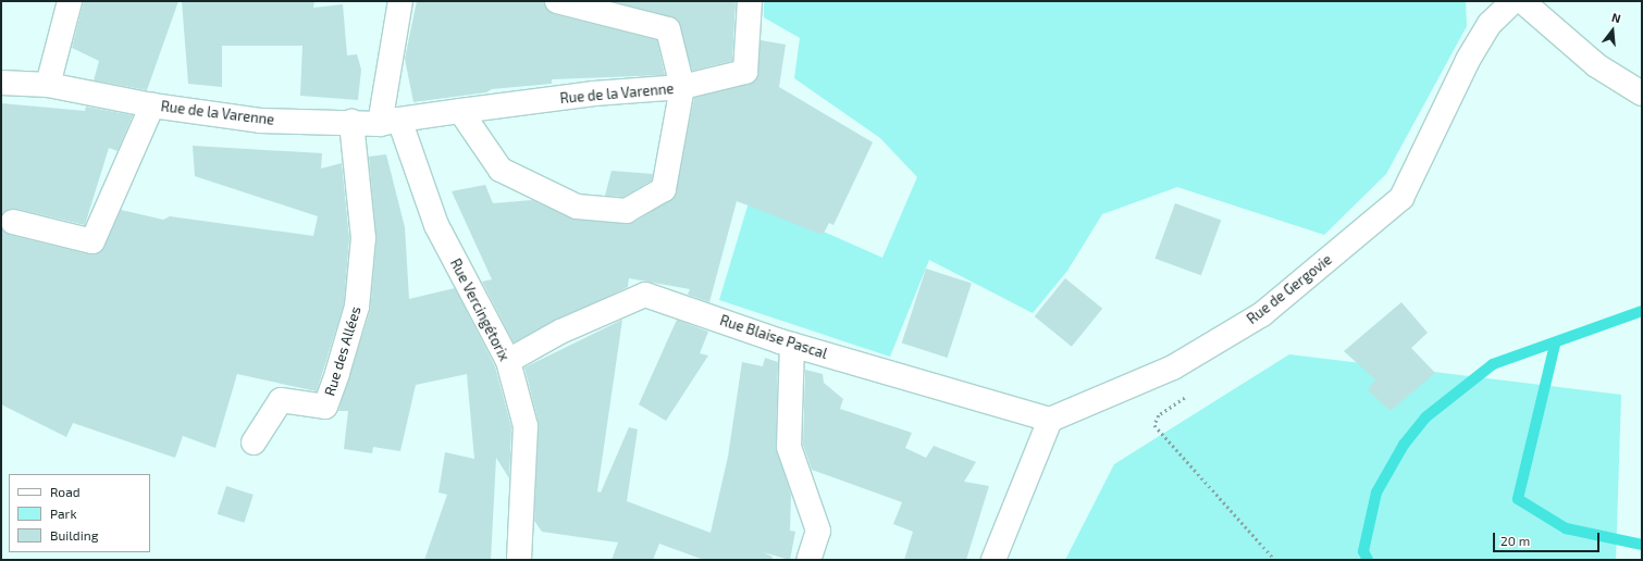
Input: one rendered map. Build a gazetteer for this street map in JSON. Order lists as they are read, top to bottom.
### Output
{
  "streets": {
    "street": [
      "Rue de la Varenne",
      "Rue de Gergovie",
      "Rue Vercingétorix",
      "Rue Blaise Pascal",
      "Rue des Allées"
    ]
  },
  "crossings": [
    ["Rue de la Varenne", "Rue Vercingétorix"],
    ["Rue de la Varenne", "Rue des Allées"],
    ["Rue de Gergovie", "Rue Blaise Pascal"],
    ["Rue Vercingétorix", "Rue Blaise Pascal"]
  ],
  "legend": ["Road", "Park", "Building"],
  "scale_bar": "20 m",
  "north": "top"
}
